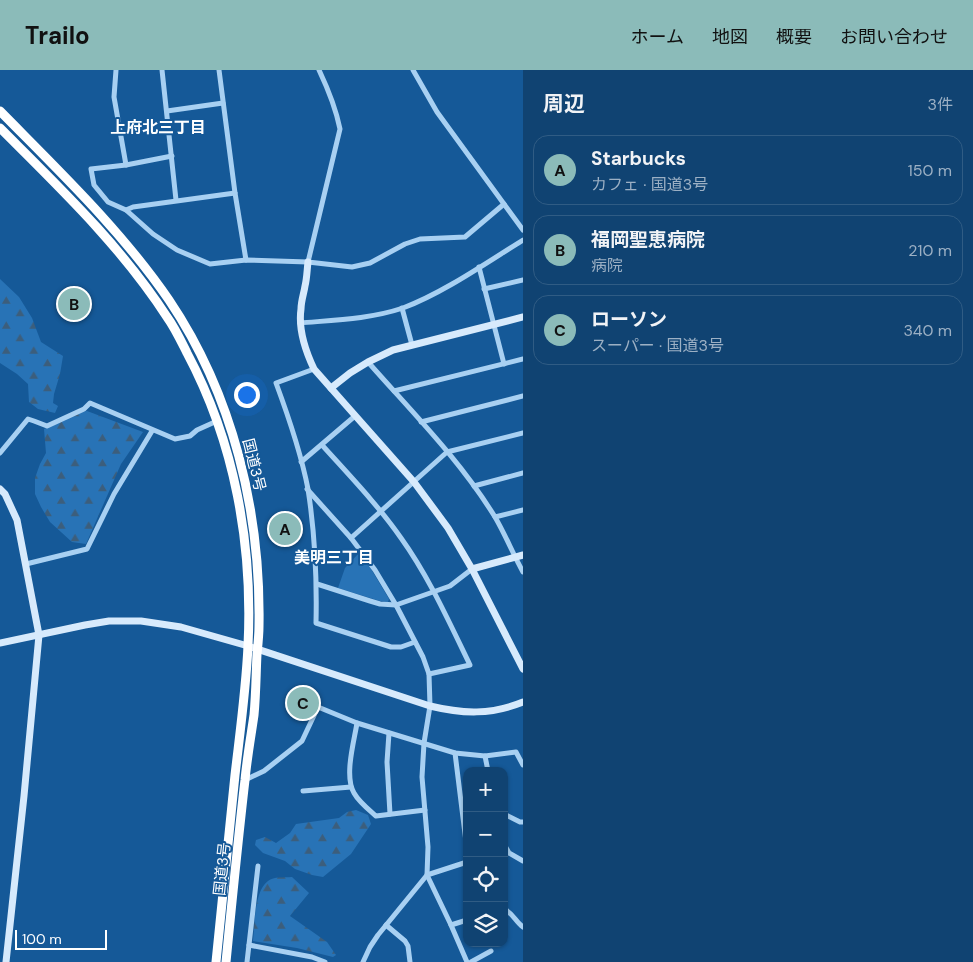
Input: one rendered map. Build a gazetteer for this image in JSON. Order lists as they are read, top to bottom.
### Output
{
  "streets": {
    "highway": ["国道3号"]
  },
  "districts": ["上府北三丁目", "美明三丁目"],
  "scale_bar": "100 m",
  "page": {
    "header": "Trailo",
    "nav": [
      "ホーム",
      "地図",
      "概要",
      "お問い合わせ"
    ],
    "heading": ["周辺", "3件"],
    "list": [
      {
        "mark": "A",
        "name": "Starbucks",
        "note": "カフェ · 国道3号",
        "value": "150 m"
      },
      {
        "mark": "B",
        "name": "福岡聖恵病院",
        "note": "病院",
        "value": "210 m"
      },
      {
        "mark": "C",
        "name": "ローソン",
        "note": "スーパー · 国道3号",
        "value": "340 m"
      }
    ],
    "pins": ["B", "A", "C"],
    "map_buttons": ["+", "−"],
    "scale": "100 m"
  }
}
